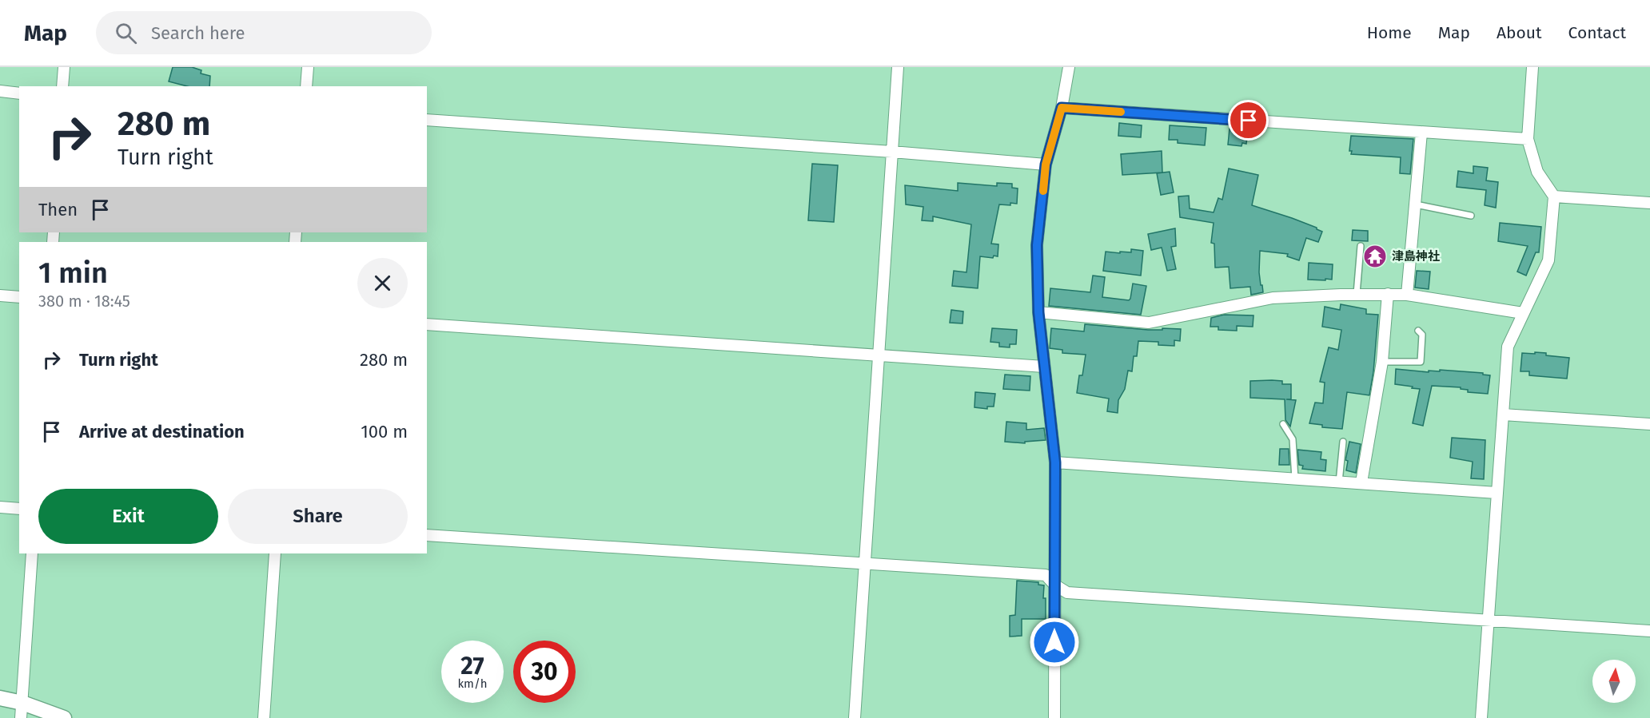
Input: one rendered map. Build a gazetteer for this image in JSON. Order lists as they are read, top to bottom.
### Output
{
  "places": {
    "temple": ["津島神社"]
  },
  "north": "top",
  "page": {
    "header": "Map",
    "search": "Search here",
    "nav": [
      "Home",
      "Map",
      "About",
      "Contact"
    ],
    "turn": ["280 m", "Turn right"],
    "then": "Then",
    "heading": ["1 min", "380 m · 18:45"],
    "list": [
      {
        "name": "Turn right",
        "value": "280 m"
      },
      {
        "name": "Arrive at destination",
        "value": "100 m"
      }
    ],
    "buttons": ["Exit", "Share"],
    "speed": "27 km/h",
    "limit": "30"
  }
}
